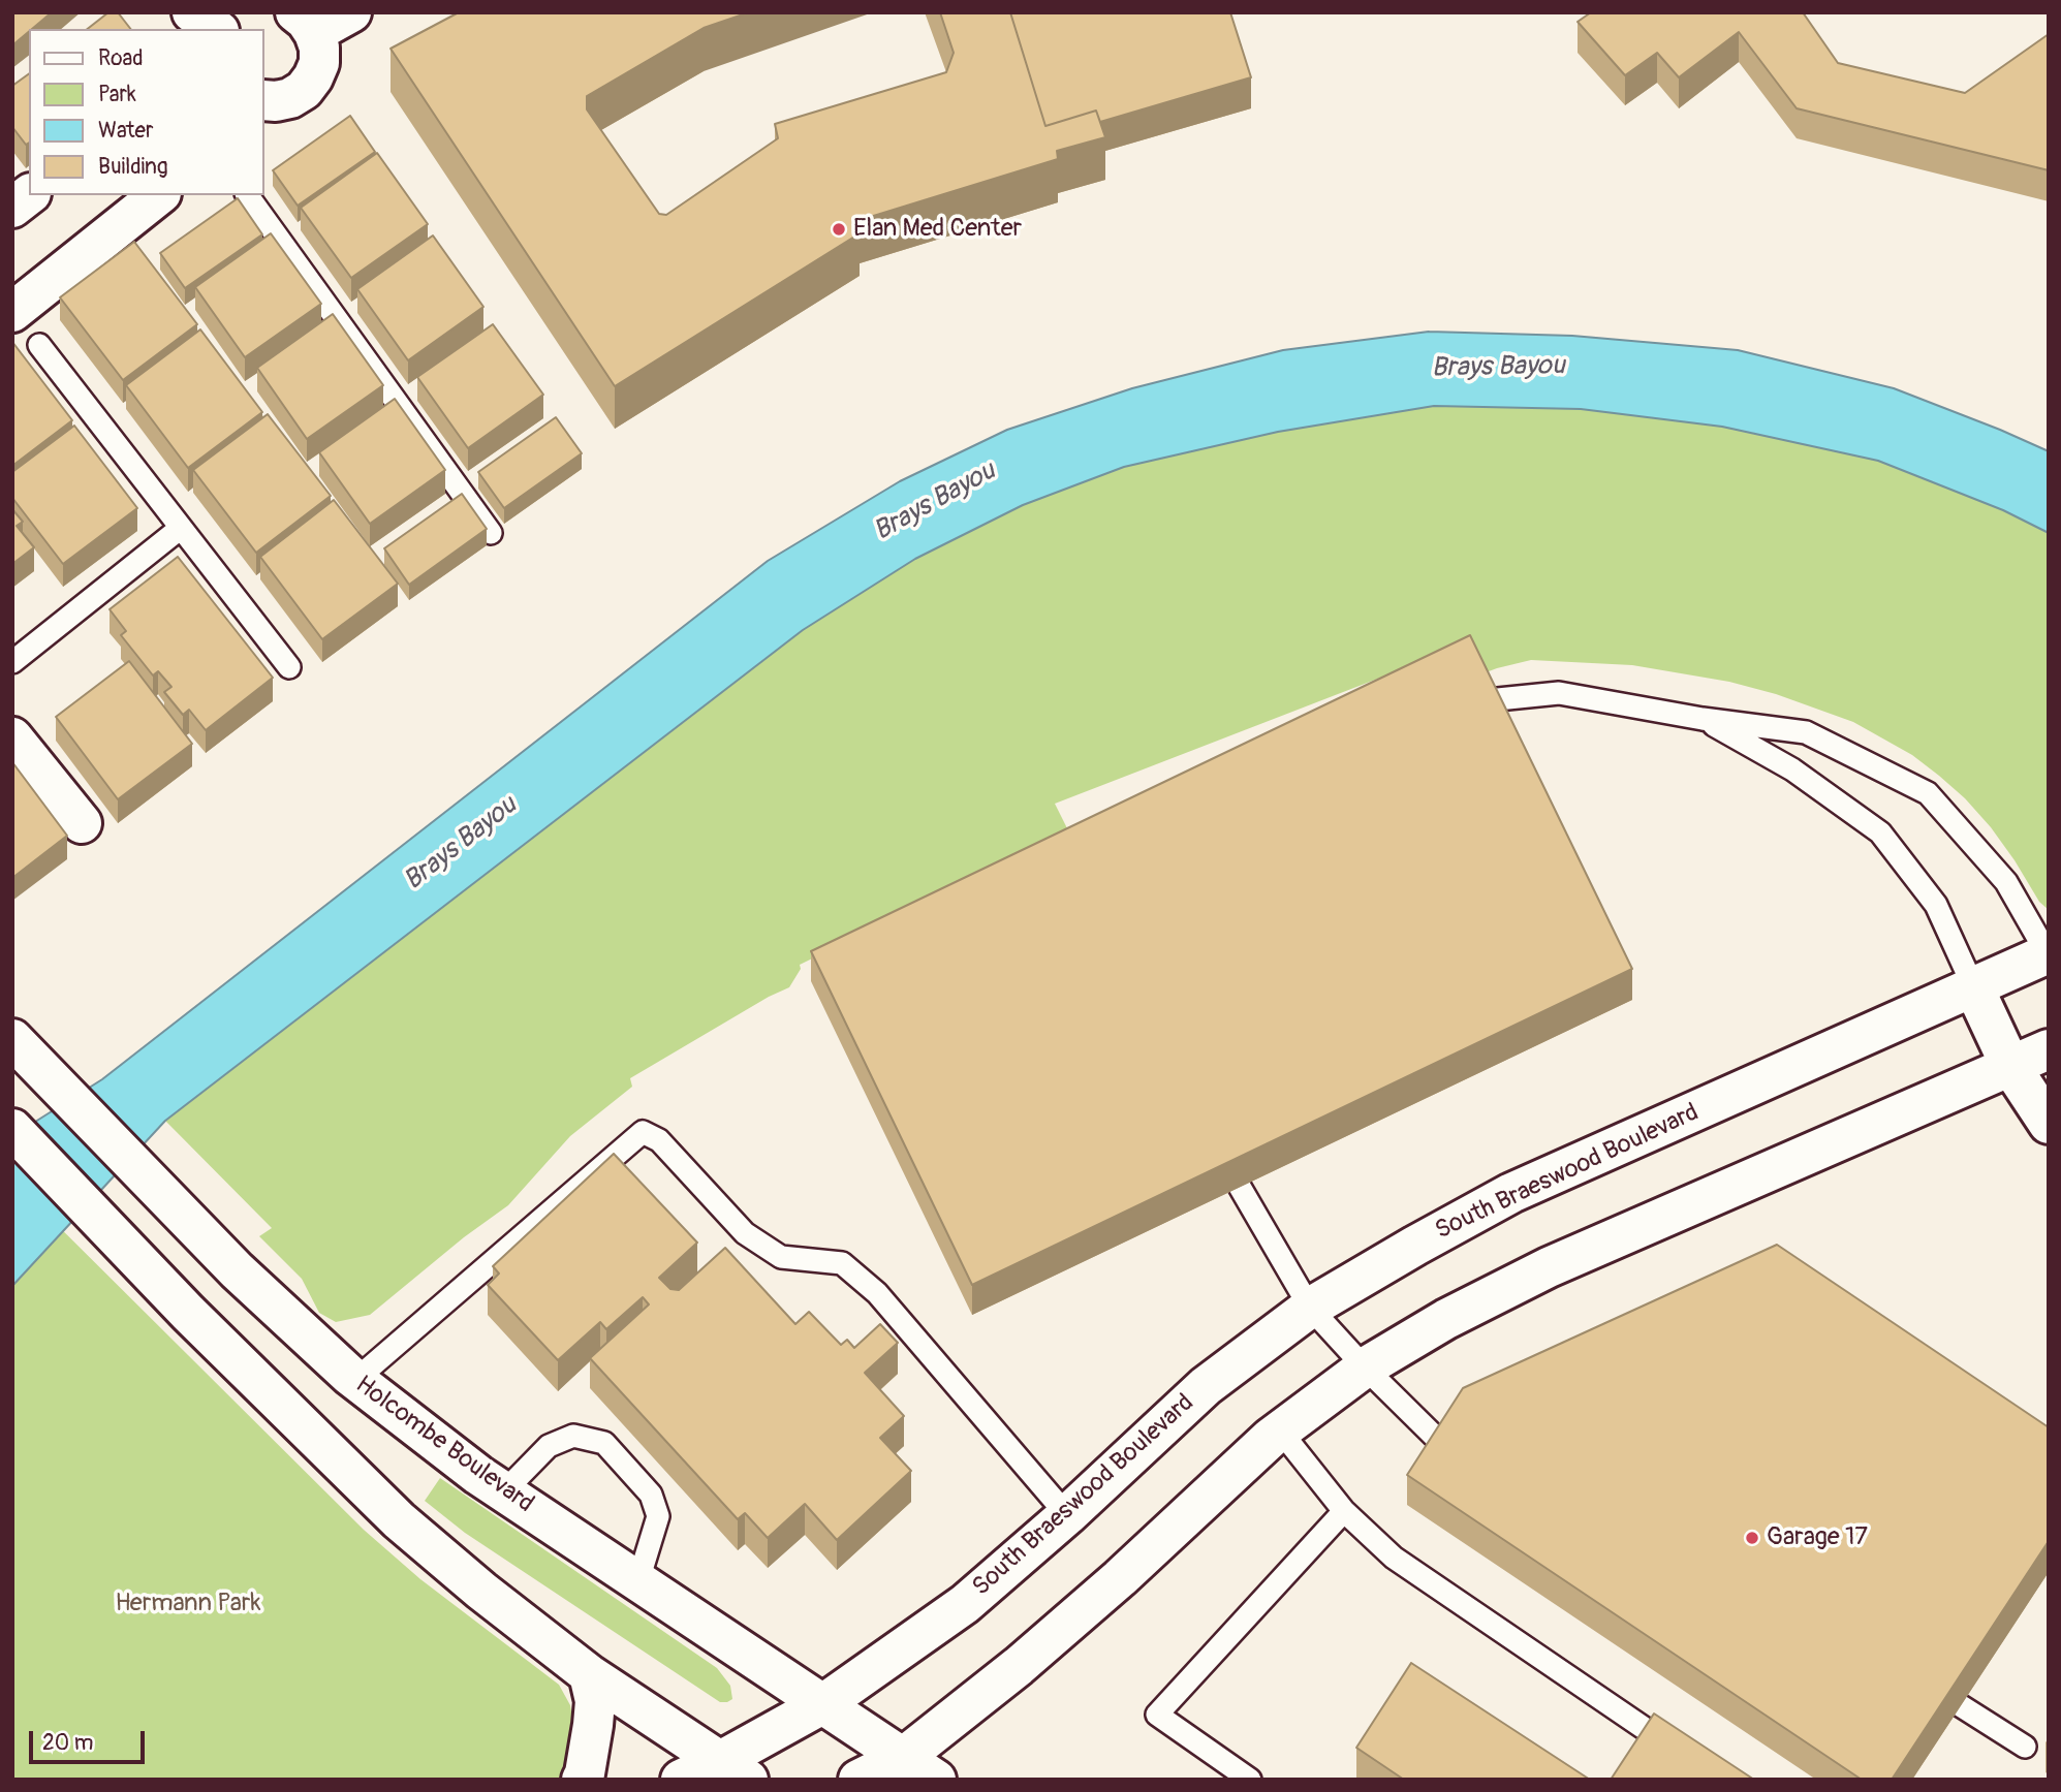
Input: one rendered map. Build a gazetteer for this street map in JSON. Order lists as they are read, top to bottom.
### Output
{
  "streets": {
    "main road": ["South Braeswood Boulevard", "Holcombe Boulevard"]
  },
  "crossings": [
    ["South Braeswood Boulevard", "Holcombe Boulevard"]
  ],
  "water": ["Brays Bayou"],
  "parks": ["Hermann Park"],
  "places": ["Elan Med Center", "Garage 17"],
  "legend": [
    "Road",
    "Park",
    "Water",
    "Building"
  ],
  "scale_bar": "20 m"
}
